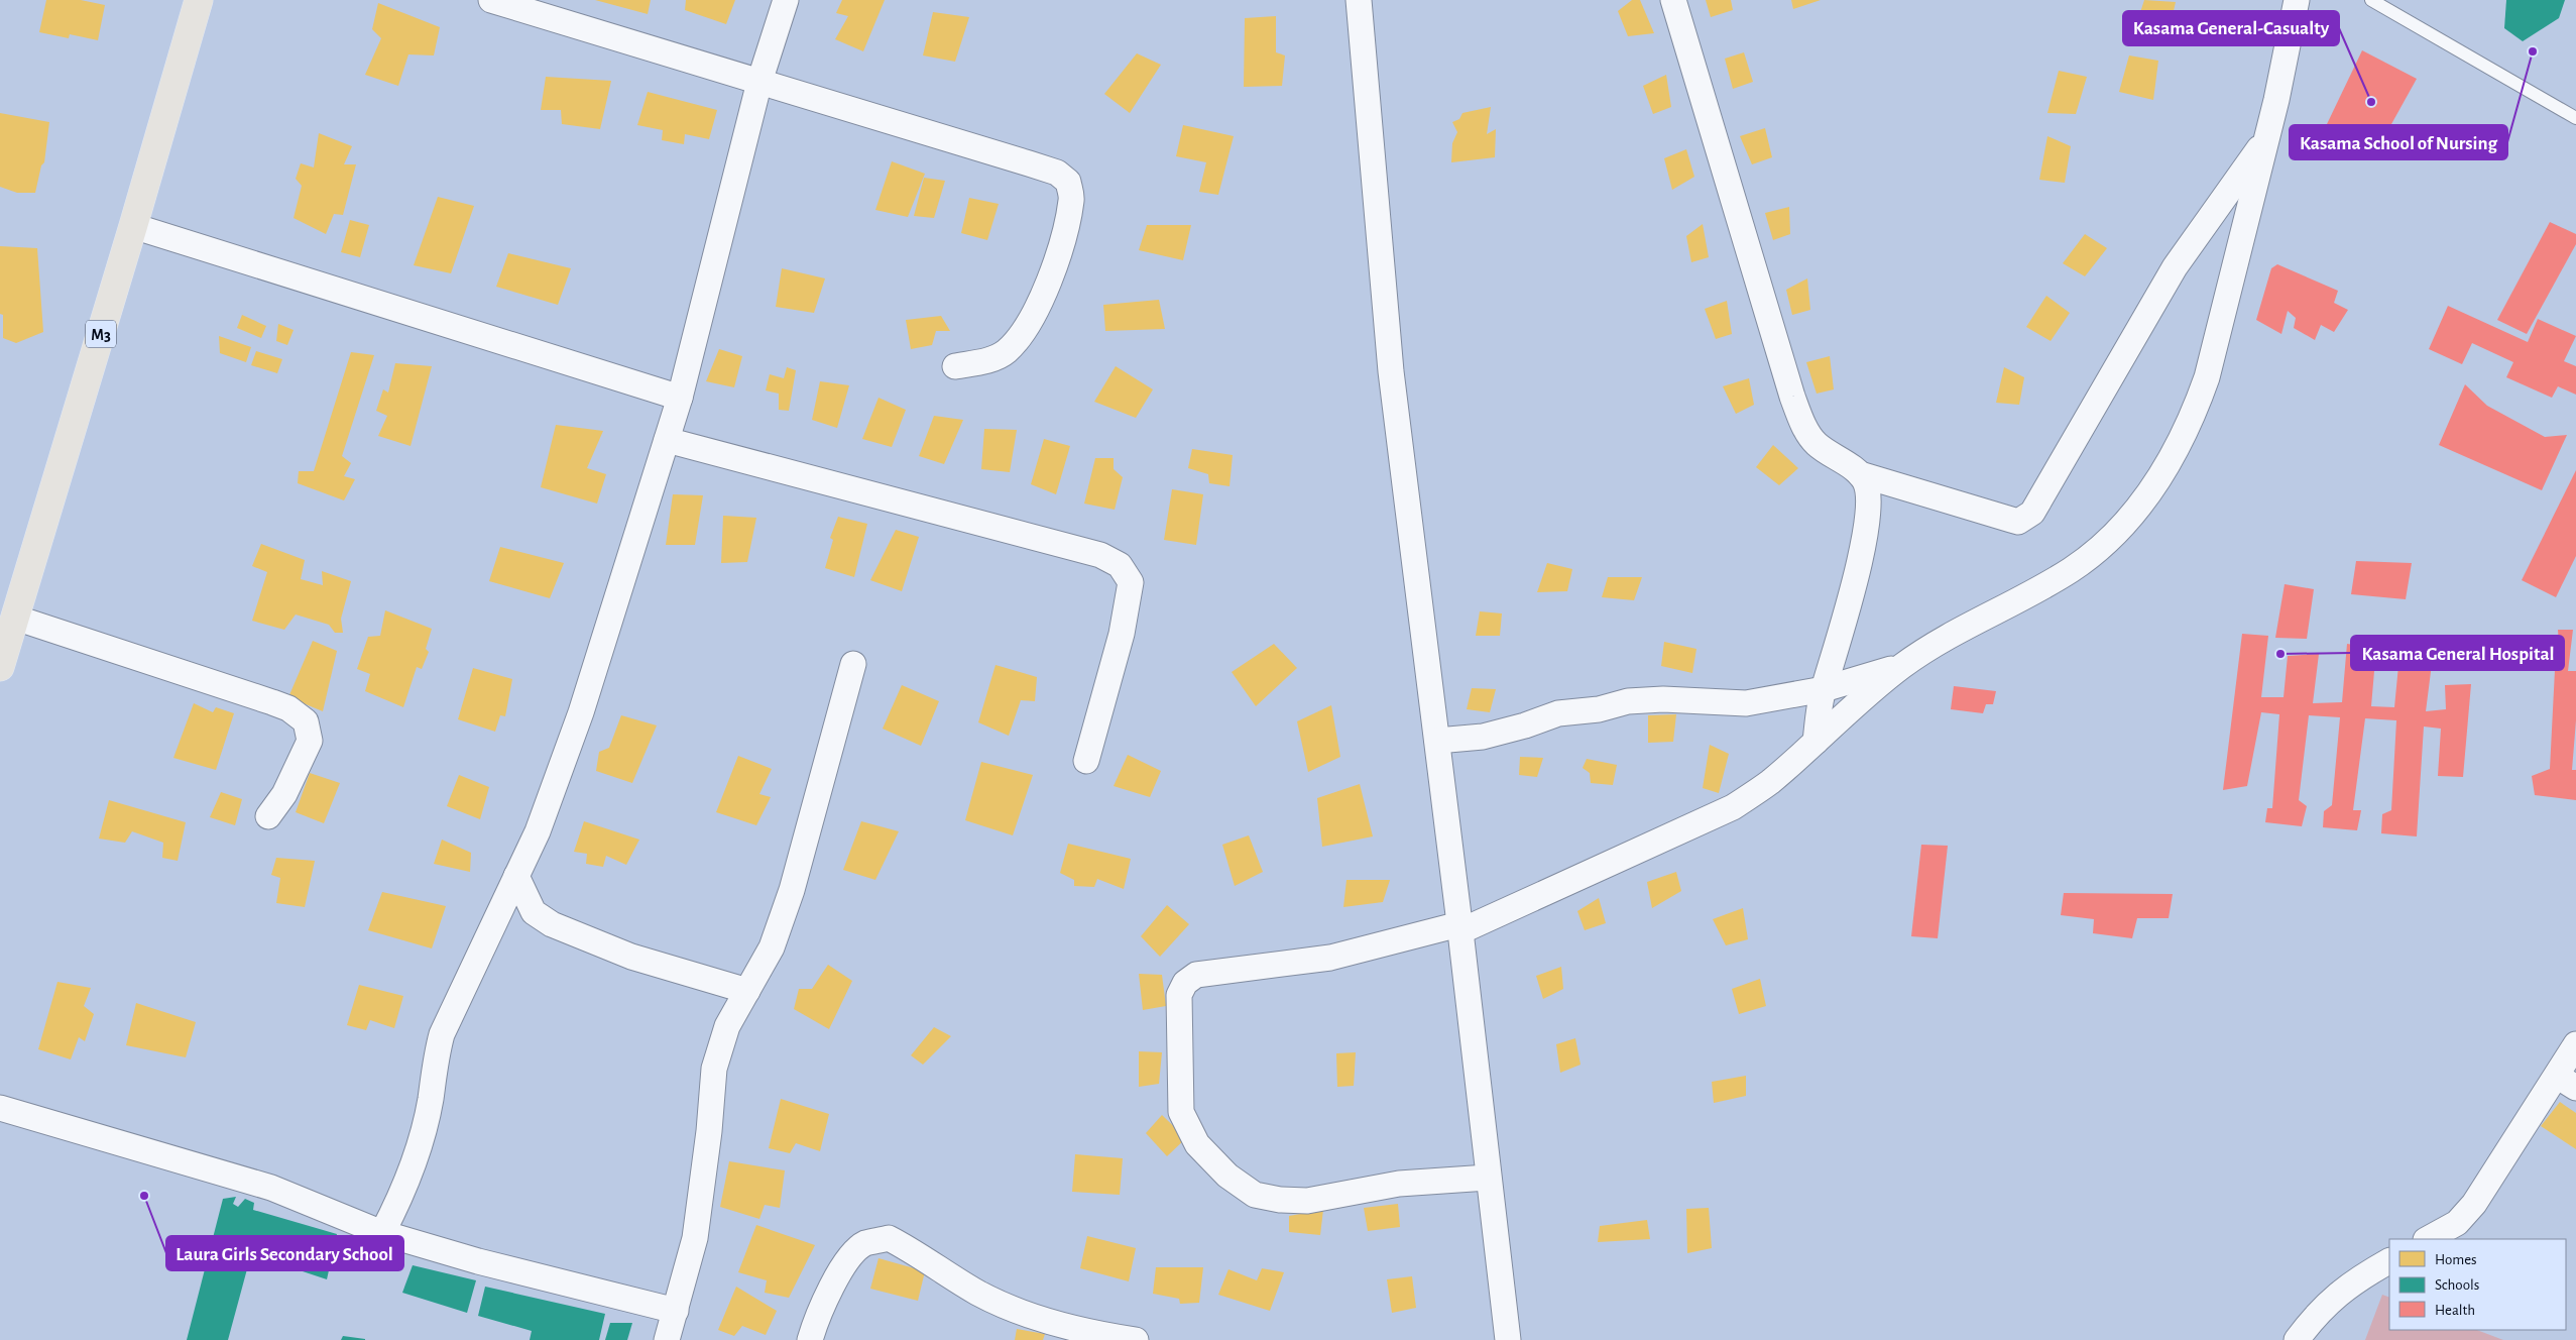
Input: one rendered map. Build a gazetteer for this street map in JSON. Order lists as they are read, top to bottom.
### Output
{
  "streets": {
    "main road": ["M3"]
  },
  "places": [
    "Kasama School of Nursing",
    "Kasama General-Casualty",
    "Kasama General Hospital",
    "Laura Girls Secondary School"
  ],
  "legend": ["Homes", "Schools", "Health"]
}
